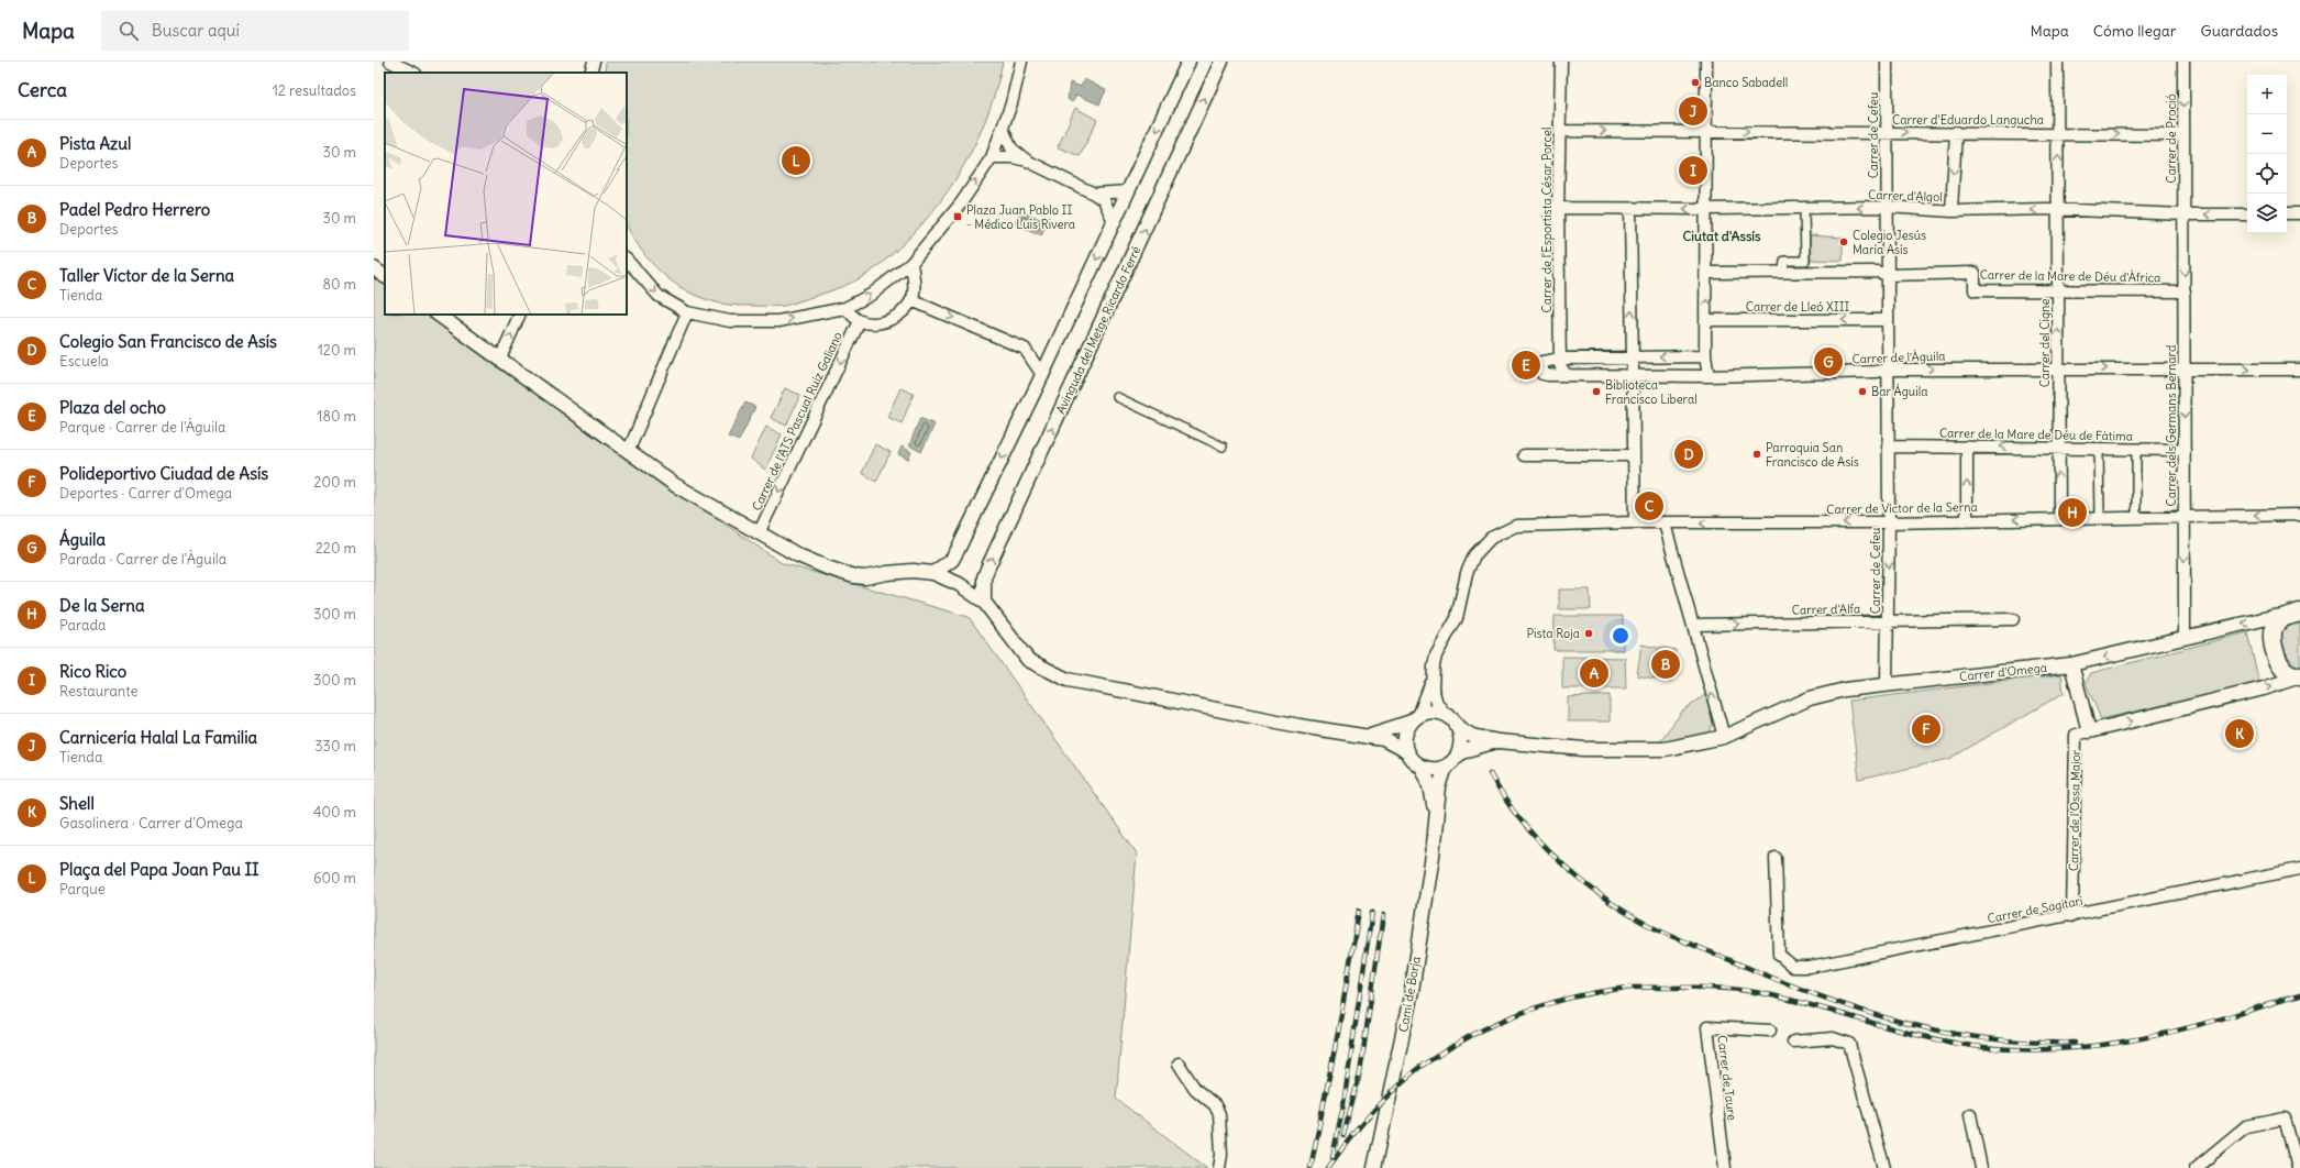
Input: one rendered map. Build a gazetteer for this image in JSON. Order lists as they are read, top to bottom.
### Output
{
  "streets": {
    "main road": ["Carrer d'Omega"],
    "street": [
      "Carrer d'Eduardo Langucha",
      "Carrer de Cefeu",
      "Carrer de Proció",
      "Carrer d'Algol",
      "Carrer de l'Esportista César Porcel",
      "Carrer de la Mare de Déu d'Àfrica",
      "Carrer de Lleó XIII",
      "Avinguda del Metge Ricardo Ferré",
      "Carrer del Cigne",
      "Carrer de l'Àguila",
      "Carrer de l'ATS Pascual Ruiz Galiano",
      "Carrer dels Germans Bernard",
      "Carrer de la Mare de Déu de Fàtima",
      "Carrer de Víctor de la Serna",
      "Carrer d'Alfa",
      "Carrer de l'Ossa Major",
      "Carrer de Sagitari",
      "Camí de Borja",
      "Carrer de Taure"
    ]
  },
  "crossings": [
    ["Carrer d'Eduardo Langucha", "Carrer de Cefeu"],
    ["Carrer d'Eduardo Langucha", "Carrer de Proció"],
    ["Carrer d'Eduardo Langucha", "Carrer de l'Esportista César Porcel"],
    ["Carrer d'Eduardo Langucha", "Carrer del Cigne"],
    ["Carrer de Cefeu", "Carrer d'Algol"],
    ["Carrer de Cefeu", "Carrer de la Mare de Déu d'Àfrica"],
    ["Carrer de Cefeu", "Carrer de Lleó XIII"],
    ["Carrer de Cefeu", "Carrer de l'Àguila"],
    ["Carrer de Cefeu", "Carrer de la Mare de Déu de Fàtima"],
    ["Carrer de Cefeu", "Carrer de Víctor de la Serna"],
    ["Carrer de Cefeu", "Carrer d'Alfa"],
    ["Carrer de Cefeu", "Carrer d'Omega"],
    ["Carrer de Proció", "Carrer d'Algol"],
    ["Carrer de Proció", "Carrer dels Germans Bernard"],
    ["Carrer d'Algol", "Carrer de l'Esportista César Porcel"],
    ["Carrer d'Algol", "Carrer del Cigne"],
    ["Carrer d'Algol", "Carrer dels Germans Bernard"],
    ["Carrer de l'Esportista César Porcel", "Carrer de l'Àguila"],
    ["Carrer de la Mare de Déu d'Àfrica", "Carrer del Cigne"],
    ["Carrer de la Mare de Déu d'Àfrica", "Carrer dels Germans Bernard"],
    ["Carrer del Cigne", "Carrer de l'Àguila"],
    ["Carrer del Cigne", "Carrer de la Mare de Déu de Fàtima"],
    ["Carrer del Cigne", "Carrer de Víctor de la Serna"],
    ["Carrer de l'Àguila", "Carrer dels Germans Bernard"],
    ["Carrer dels Germans Bernard", "Carrer de la Mare de Déu de Fàtima"],
    ["Carrer dels Germans Bernard", "Carrer de Víctor de la Serna"],
    ["Carrer dels Germans Bernard", "Carrer d'Omega"],
    ["Carrer d'Omega", "Carrer de l'Ossa Major"],
    ["Carrer de l'Ossa Major", "Carrer de Sagitari"]
  ],
  "one_way": [
    "Carrer d'Eduardo Langucha",
    "Carrer de Proció",
    "Carrer d'Algol",
    "Carrer de Lleó XIII",
    "Carrer de l'ATS Pascual Ruiz Galiano",
    "Carrer dels Germans Bernard",
    "Carrer de Víctor de la Serna",
    "Carrer d'Alfa"
  ],
  "districts": ["Ciutat d'Assís"],
  "places": {
    "other": [
      "Banco Sabadell",
      "Colegio Jesús María Asís",
      "Biblioteca Francisco Liberal",
      "Bar Águila",
      "Parroquia San Francisco de Asís",
      "Pista Roja"
    ],
    "transit": ["Plaza Juan Pablo II - Médico Luis Rivera"]
  },
  "page": {
    "header": "Mapa",
    "search": "Buscar aquí",
    "nav": ["Mapa", "Cómo llegar", "Guardados"],
    "heading": ["Cerca", "12 resultados"],
    "map_buttons": ["+", "−"],
    "pins": [
      "J",
      "L",
      "I",
      "G",
      "E",
      "D",
      "C",
      "H",
      "B",
      "A",
      "F",
      "K"
    ],
    "list": [
      {
        "mark": "A",
        "name": "Pista Azul",
        "note": "Deportes",
        "value": "30 m"
      },
      {
        "mark": "B",
        "name": "Padel Pedro Herrero",
        "note": "Deportes",
        "value": "30 m"
      },
      {
        "mark": "C",
        "name": "Taller Víctor de la Serna",
        "note": "Tienda",
        "value": "80 m"
      },
      {
        "mark": "D",
        "name": "Colegio San Francisco de Asís",
        "note": "Escuela",
        "value": "120 m"
      },
      {
        "mark": "E",
        "name": "Plaza del ocho",
        "note": "Parque · Carrer de l'Àguila",
        "value": "180 m"
      },
      {
        "mark": "F",
        "name": "Polideportivo Ciudad de Asís",
        "note": "Deportes · Carrer d'Omega",
        "value": "200 m"
      },
      {
        "mark": "G",
        "name": "Águila",
        "note": "Parada · Carrer de l'Àguila",
        "value": "220 m"
      },
      {
        "mark": "H",
        "name": "De la Serna",
        "note": "Parada",
        "value": "300 m"
      },
      {
        "mark": "I",
        "name": "Rico Rico",
        "note": "Restaurante",
        "value": "300 m"
      },
      {
        "mark": "J",
        "name": "Carnicería Halal La Familia",
        "note": "Tienda",
        "value": "330 m"
      },
      {
        "mark": "K",
        "name": "Shell",
        "note": "Gasolinera · Carrer d'Omega",
        "value": "400 m"
      },
      {
        "mark": "L",
        "name": "Plaça del Papa Joan Pau II",
        "note": "Parque",
        "value": "600 m"
      }
    ]
  }
}
